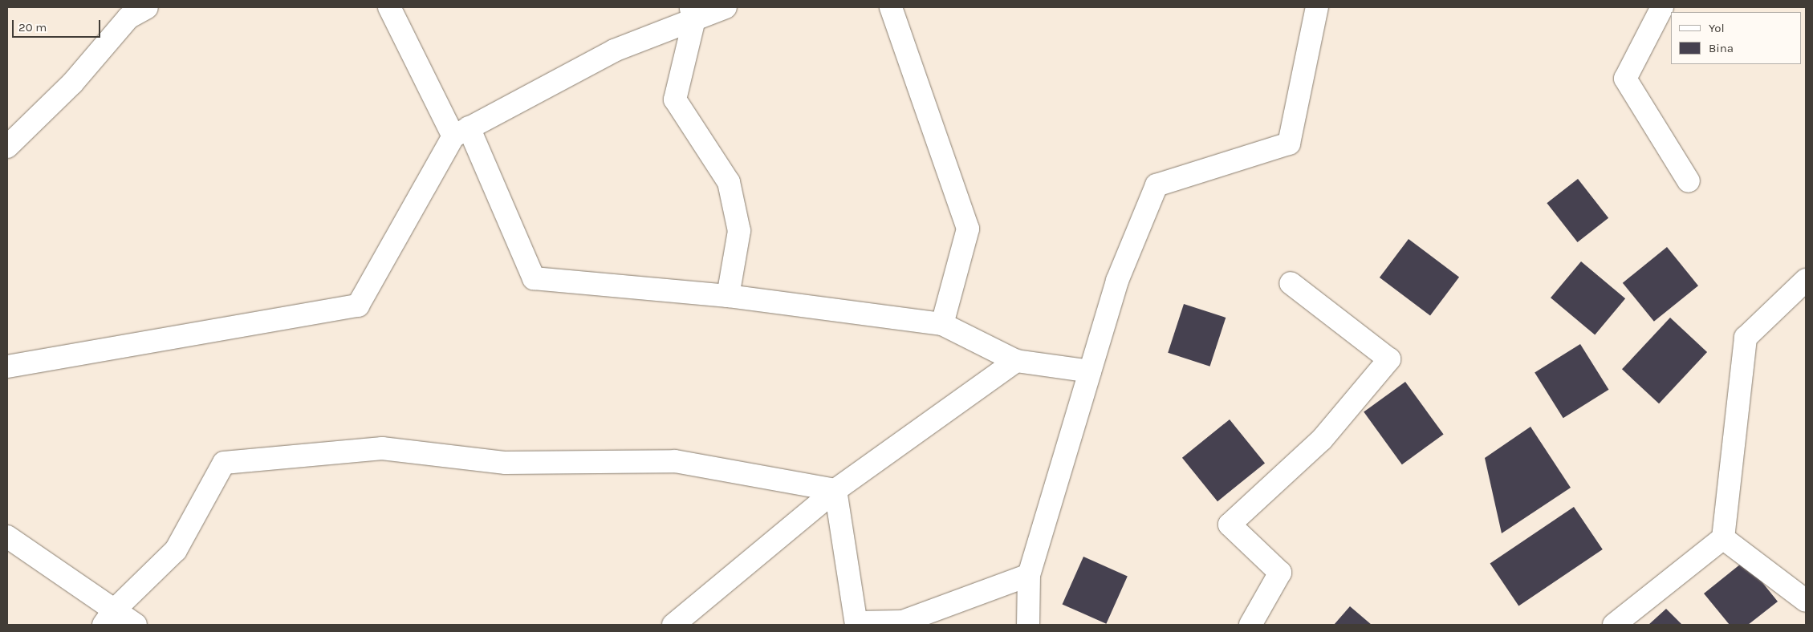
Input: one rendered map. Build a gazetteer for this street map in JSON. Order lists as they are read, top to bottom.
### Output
{
  "legend": ["Yol", "Bina"],
  "scale_bar": "20 m"
}
